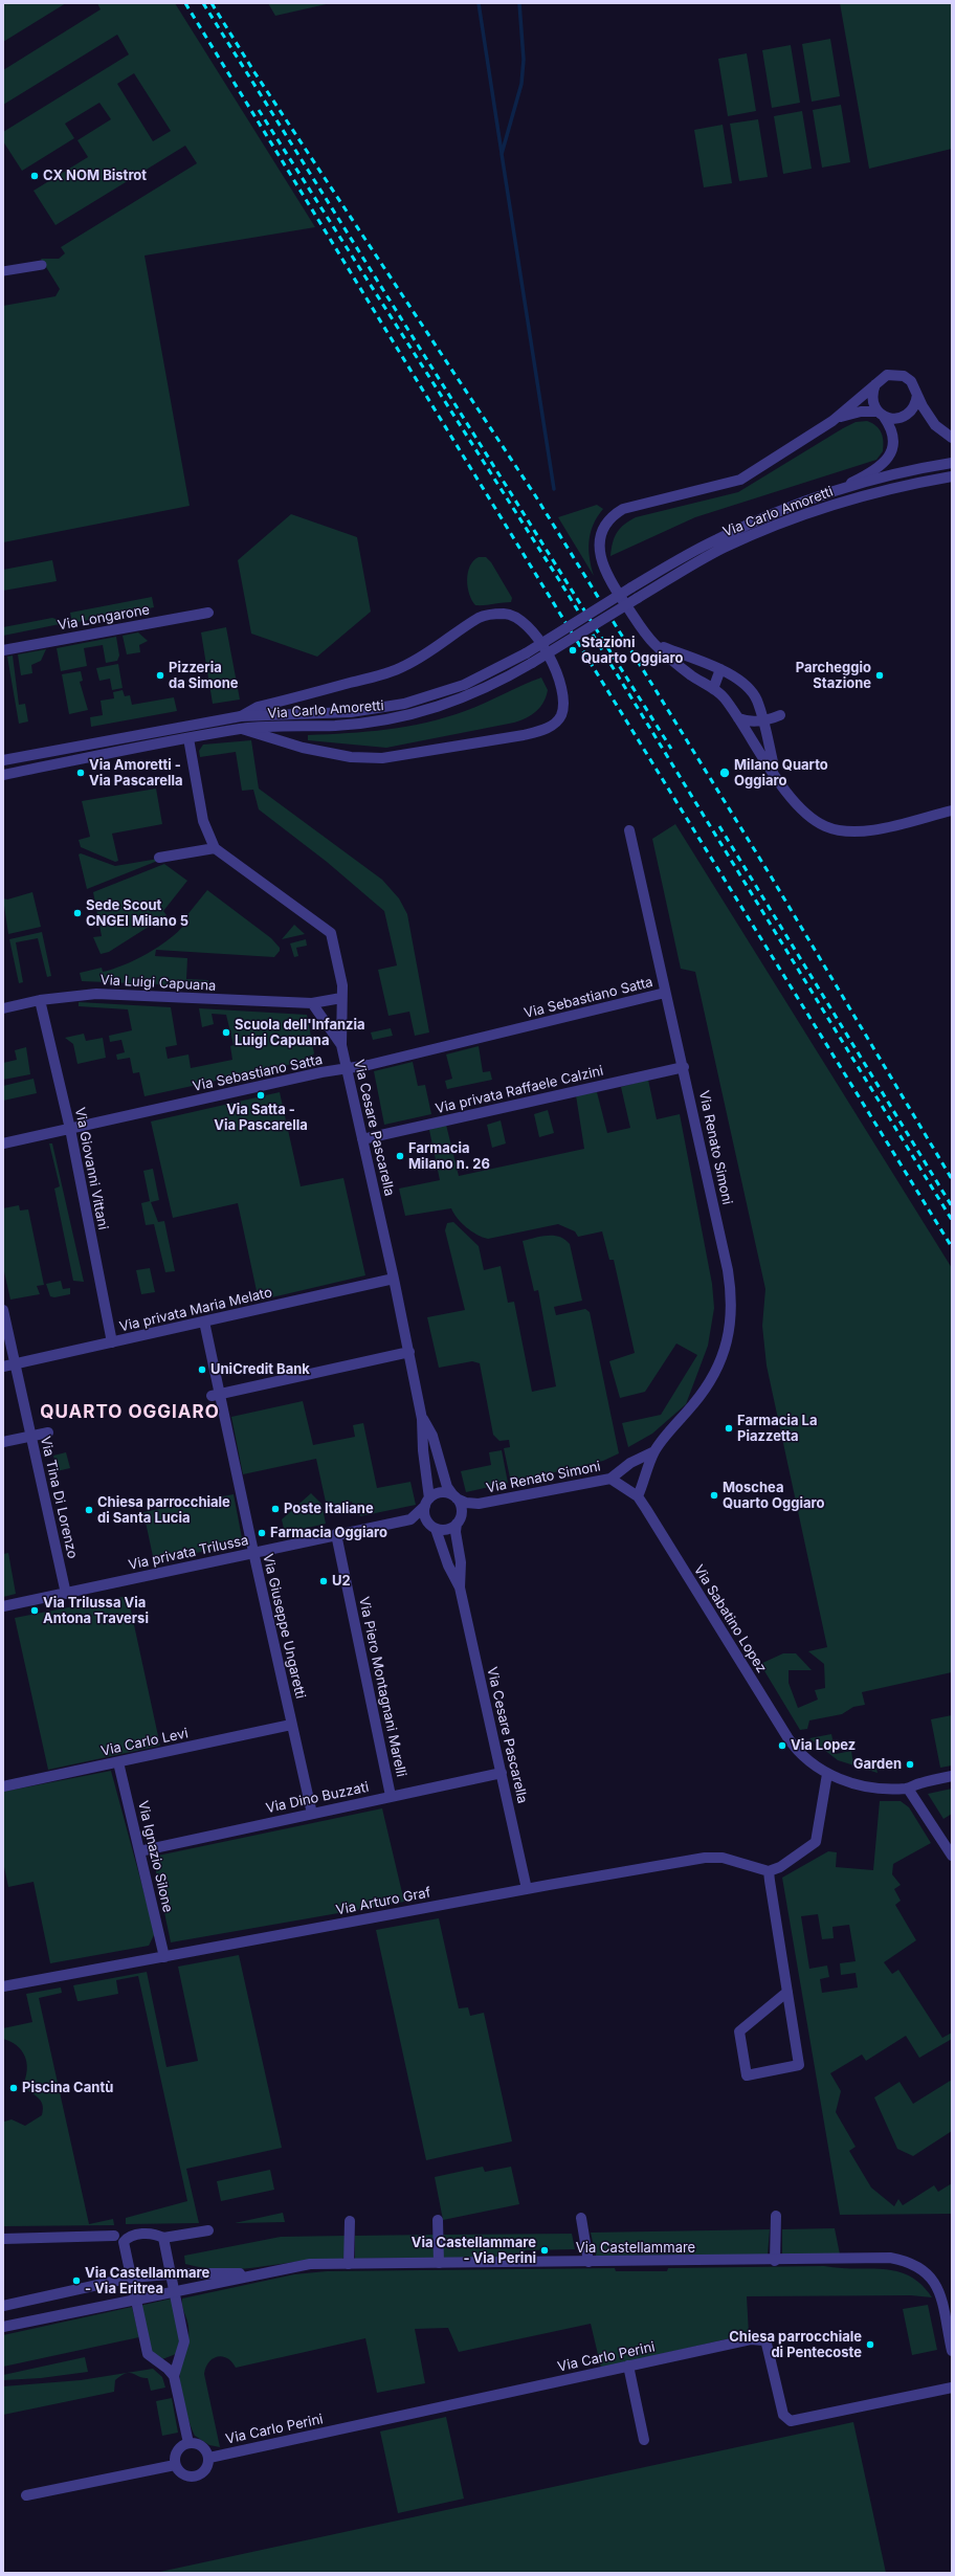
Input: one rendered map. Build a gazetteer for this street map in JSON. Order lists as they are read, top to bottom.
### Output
{
  "streets": {
    "street": [
      "Via Carlo Amoretti",
      "Via Longarone",
      "Via Luigi Capuana",
      "Via Sebastiano Satta",
      "Via privata Raffaele Calzini",
      "Via Cesare Pascarella",
      "Via Renato Simoni",
      "Via Giovanni Vittani",
      "Via privata Maria Melato",
      "Via Tina Di Lorenzo",
      "Via privata Trilussa",
      "Via Sabatino Lopez",
      "Via Giuseppe Ungaretti",
      "Via Piero Montagnani Marelli",
      "Via Carlo Levi",
      "Via Dino Buzzati",
      "Via Ignazio Silone",
      "Via Arturo Graf",
      "Via Castellammare",
      "Via Carlo Perini"
    ]
  },
  "crossings": [
    ["Via Luigi Capuana", "Via Cesare Pascarella"],
    ["Via Luigi Capuana", "Via Giovanni Vittani"],
    ["Via Sebastiano Satta", "Via Cesare Pascarella"],
    ["Via Sebastiano Satta", "Via Renato Simoni"],
    ["Via Sebastiano Satta", "Via Giovanni Vittani"],
    ["Via privata Raffaele Calzini", "Via Cesare Pascarella"],
    ["Via privata Raffaele Calzini", "Via Renato Simoni"],
    ["Via Cesare Pascarella", "Via privata Maria Melato"],
    ["Via Cesare Pascarella", "Via Dino Buzzati"],
    ["Via Cesare Pascarella", "Via Arturo Graf"],
    ["Via Renato Simoni", "Via Sabatino Lopez"],
    ["Via Giovanni Vittani", "Via privata Maria Melato"],
    ["Via privata Maria Melato", "Via Tina Di Lorenzo"],
    ["Via privata Maria Melato", "Via Giuseppe Ungaretti"],
    ["Via Tina Di Lorenzo", "Via privata Trilussa"],
    ["Via privata Trilussa", "Via Giuseppe Ungaretti"],
    ["Via privata Trilussa", "Via Piero Montagnani Marelli"],
    ["Via Giuseppe Ungaretti", "Via Carlo Levi"],
    ["Via Giuseppe Ungaretti", "Via Dino Buzzati"],
    ["Via Piero Montagnani Marelli", "Via Dino Buzzati"],
    ["Via Carlo Levi", "Via Ignazio Silone"],
    ["Via Dino Buzzati", "Via Ignazio Silone"],
    ["Via Ignazio Silone", "Via Arturo Graf"]
  ],
  "districts": ["QUARTO OGGIARO"],
  "places": [
    "CX NOM Bistrot",
    "Stazioni Quarto Oggiaro",
    "Pizzeria da Simone",
    "Parcheggio Stazione",
    "Via Amoretti - Via Pascarella",
    "Milano Quarto Oggiaro",
    "Sede Scout CNGEI Milano 5",
    "Scuola dell'Infanzia Luigi Capuana",
    "Via Satta - Via Pascarella",
    "Farmacia Milano n. 26",
    "UniCredit Bank",
    "Farmacia La Piazzetta",
    "Moschea Quarto Oggiaro",
    "Poste Italiane",
    "Chiesa parrocchiale di Santa Lucia",
    "Farmacia Oggiaro",
    "U2",
    "Via Trilussa Via Antona Traversi",
    "Via Lopez",
    "Garden",
    "Piscina Cantù",
    "Via Castellammare - Via Perini",
    "Via Castellammare - Via Eritrea",
    "Chiesa parrocchiale di Pentecoste"
  ]
}
